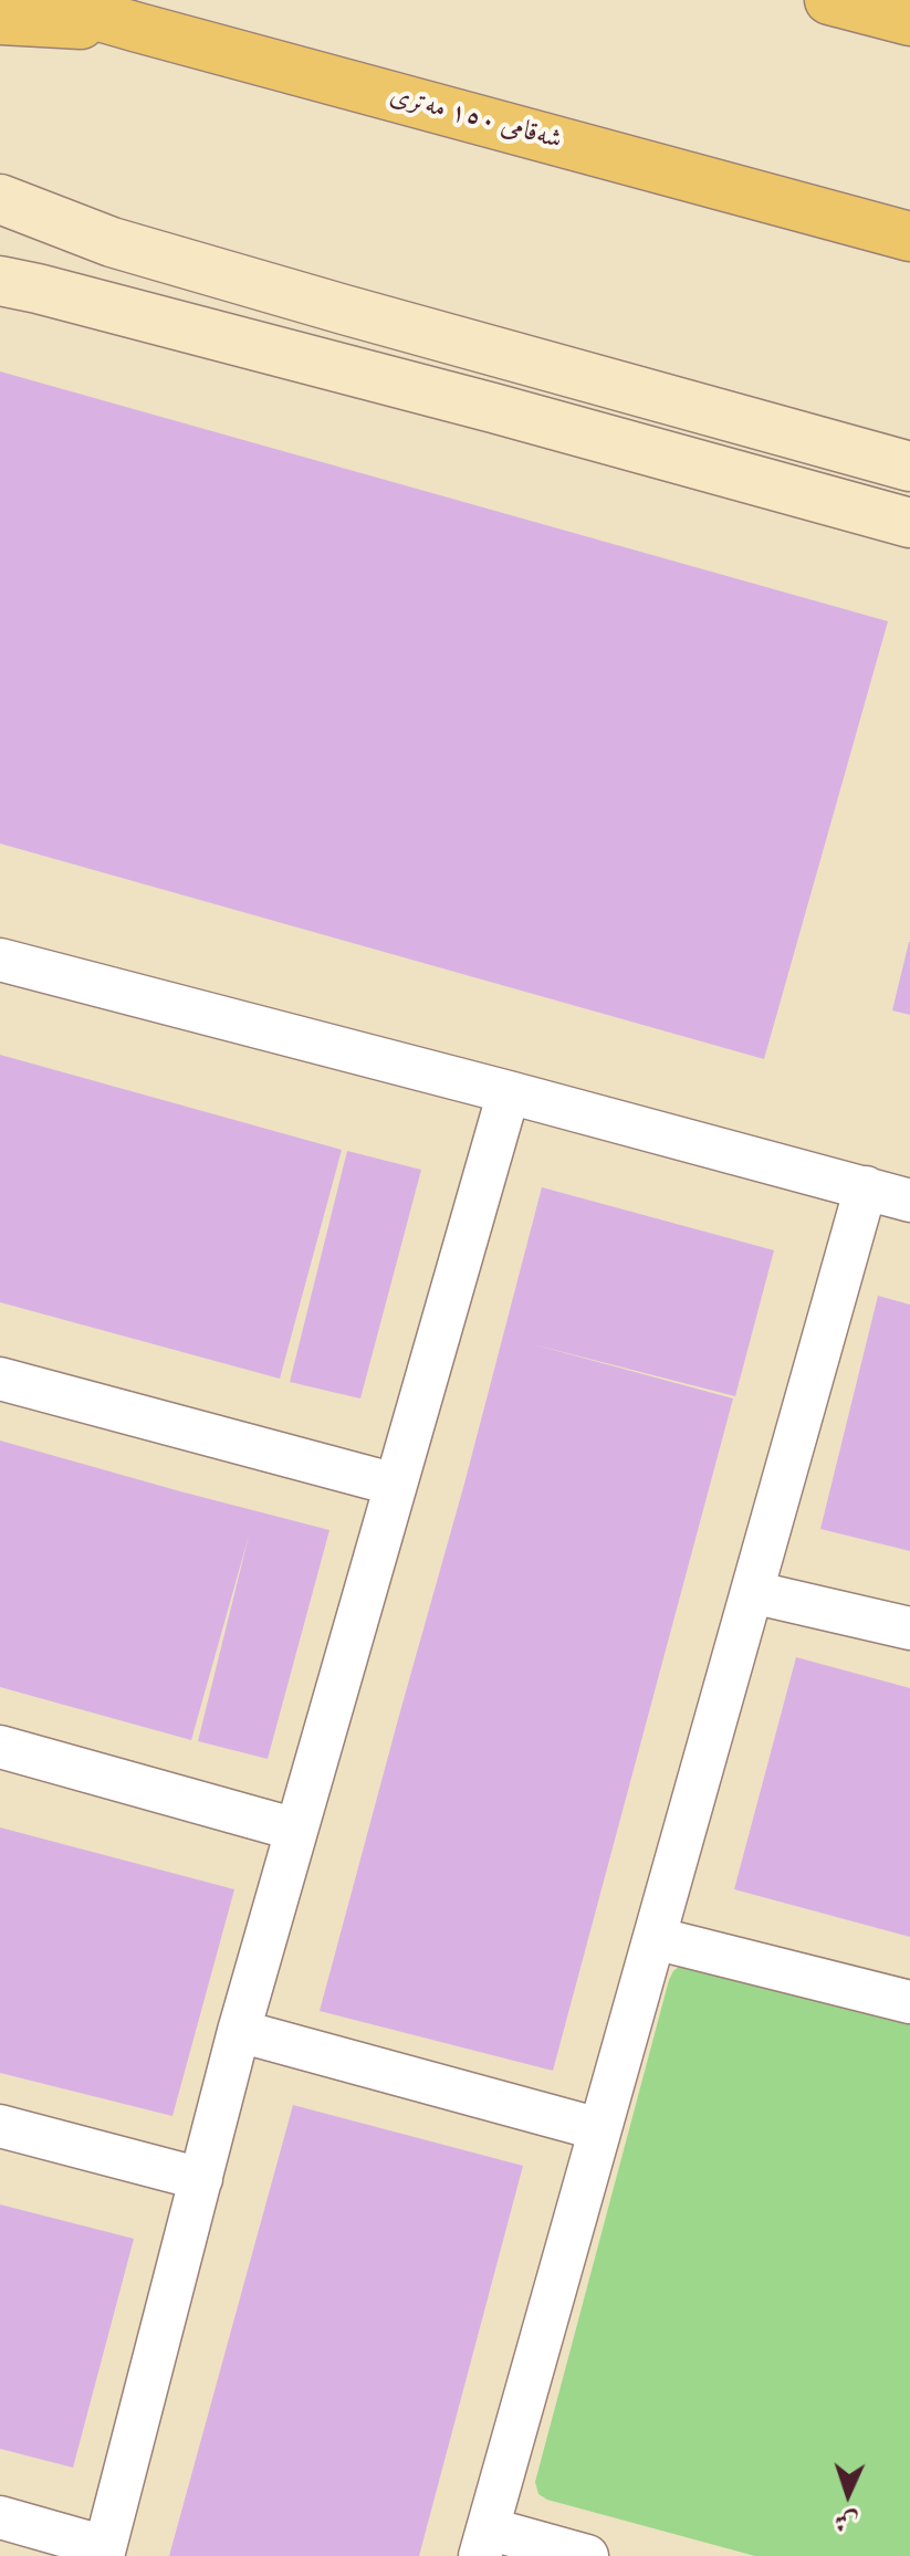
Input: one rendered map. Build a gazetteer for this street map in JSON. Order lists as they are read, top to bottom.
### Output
{
  "streets": {
    "highway": ["شەقامی ١٥٠ مەتری"]
  },
  "north": "bottom"
}
